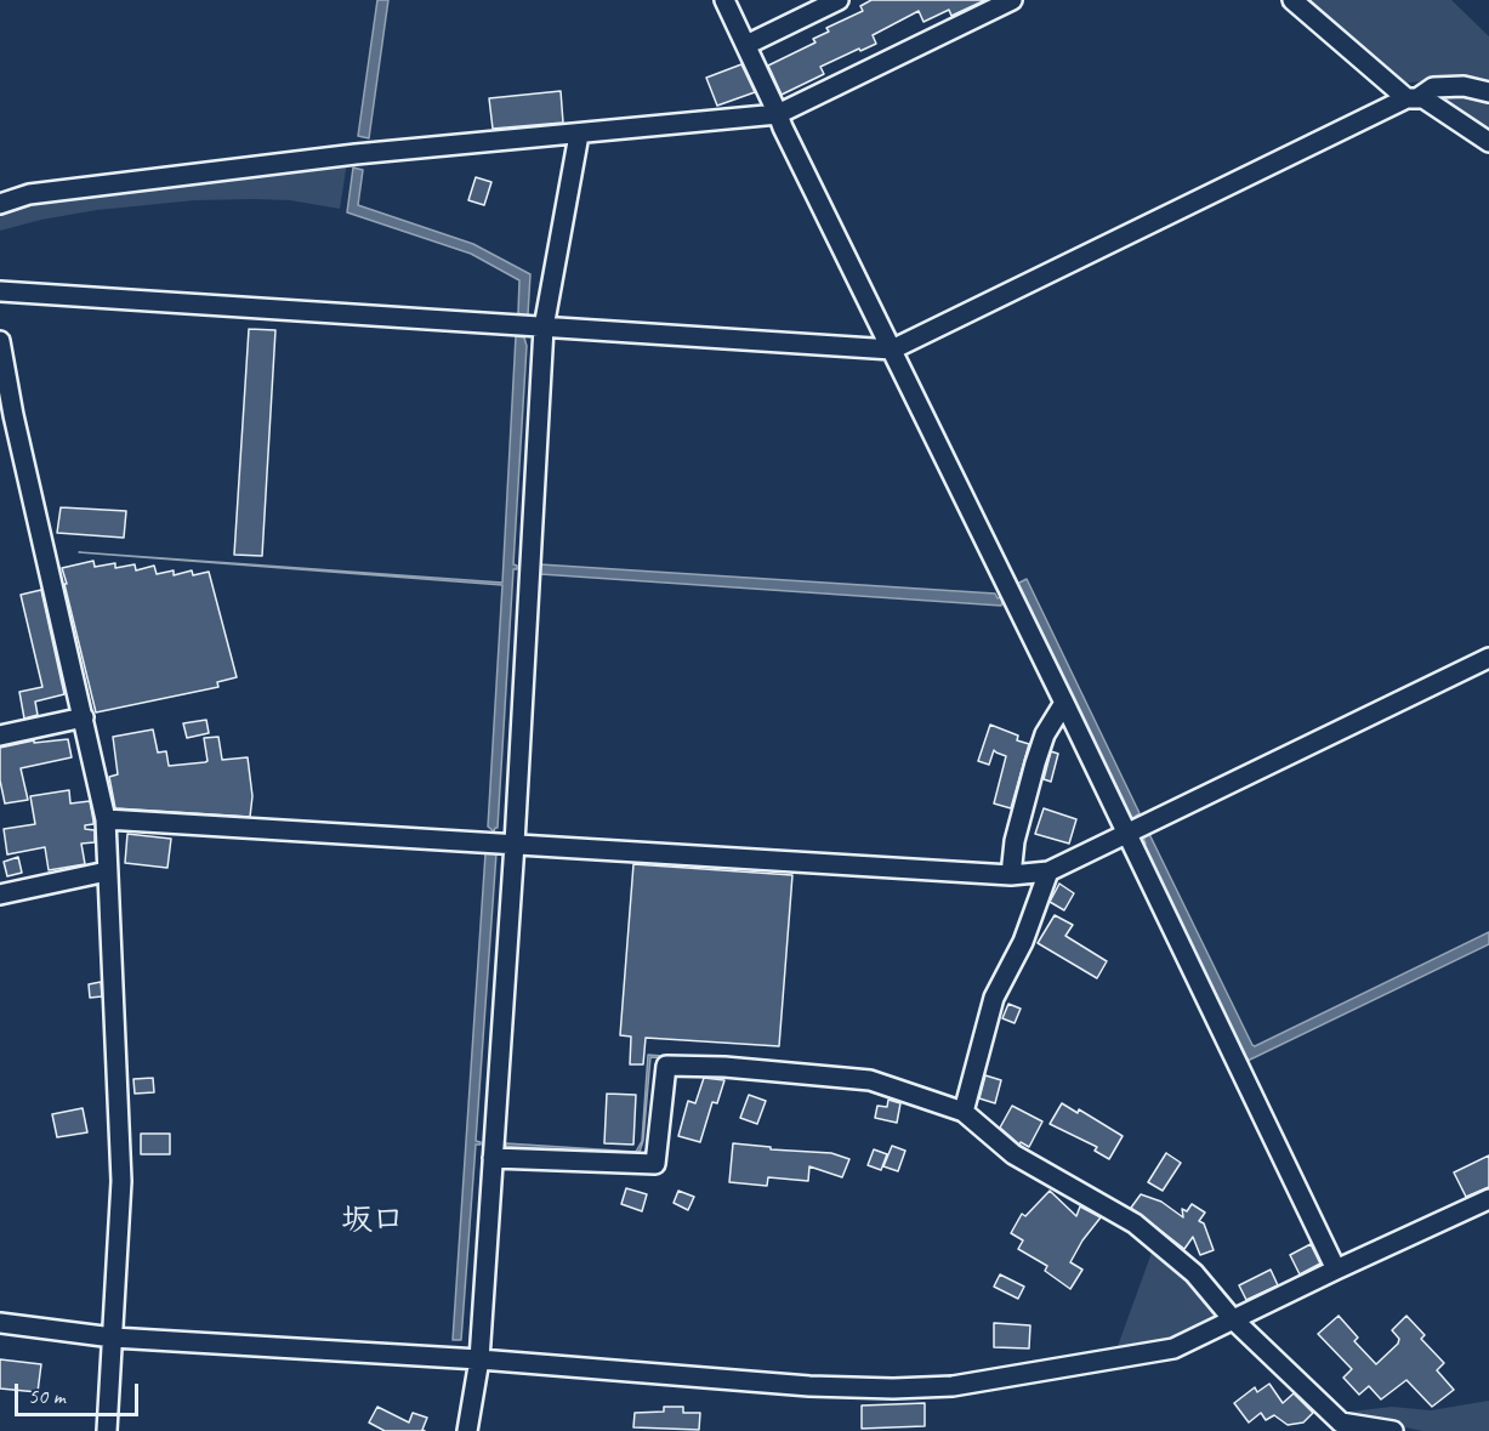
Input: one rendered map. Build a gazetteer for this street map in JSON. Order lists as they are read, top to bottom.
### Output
{
  "districts": ["坂口"],
  "scale_bar": "50 m"
}
